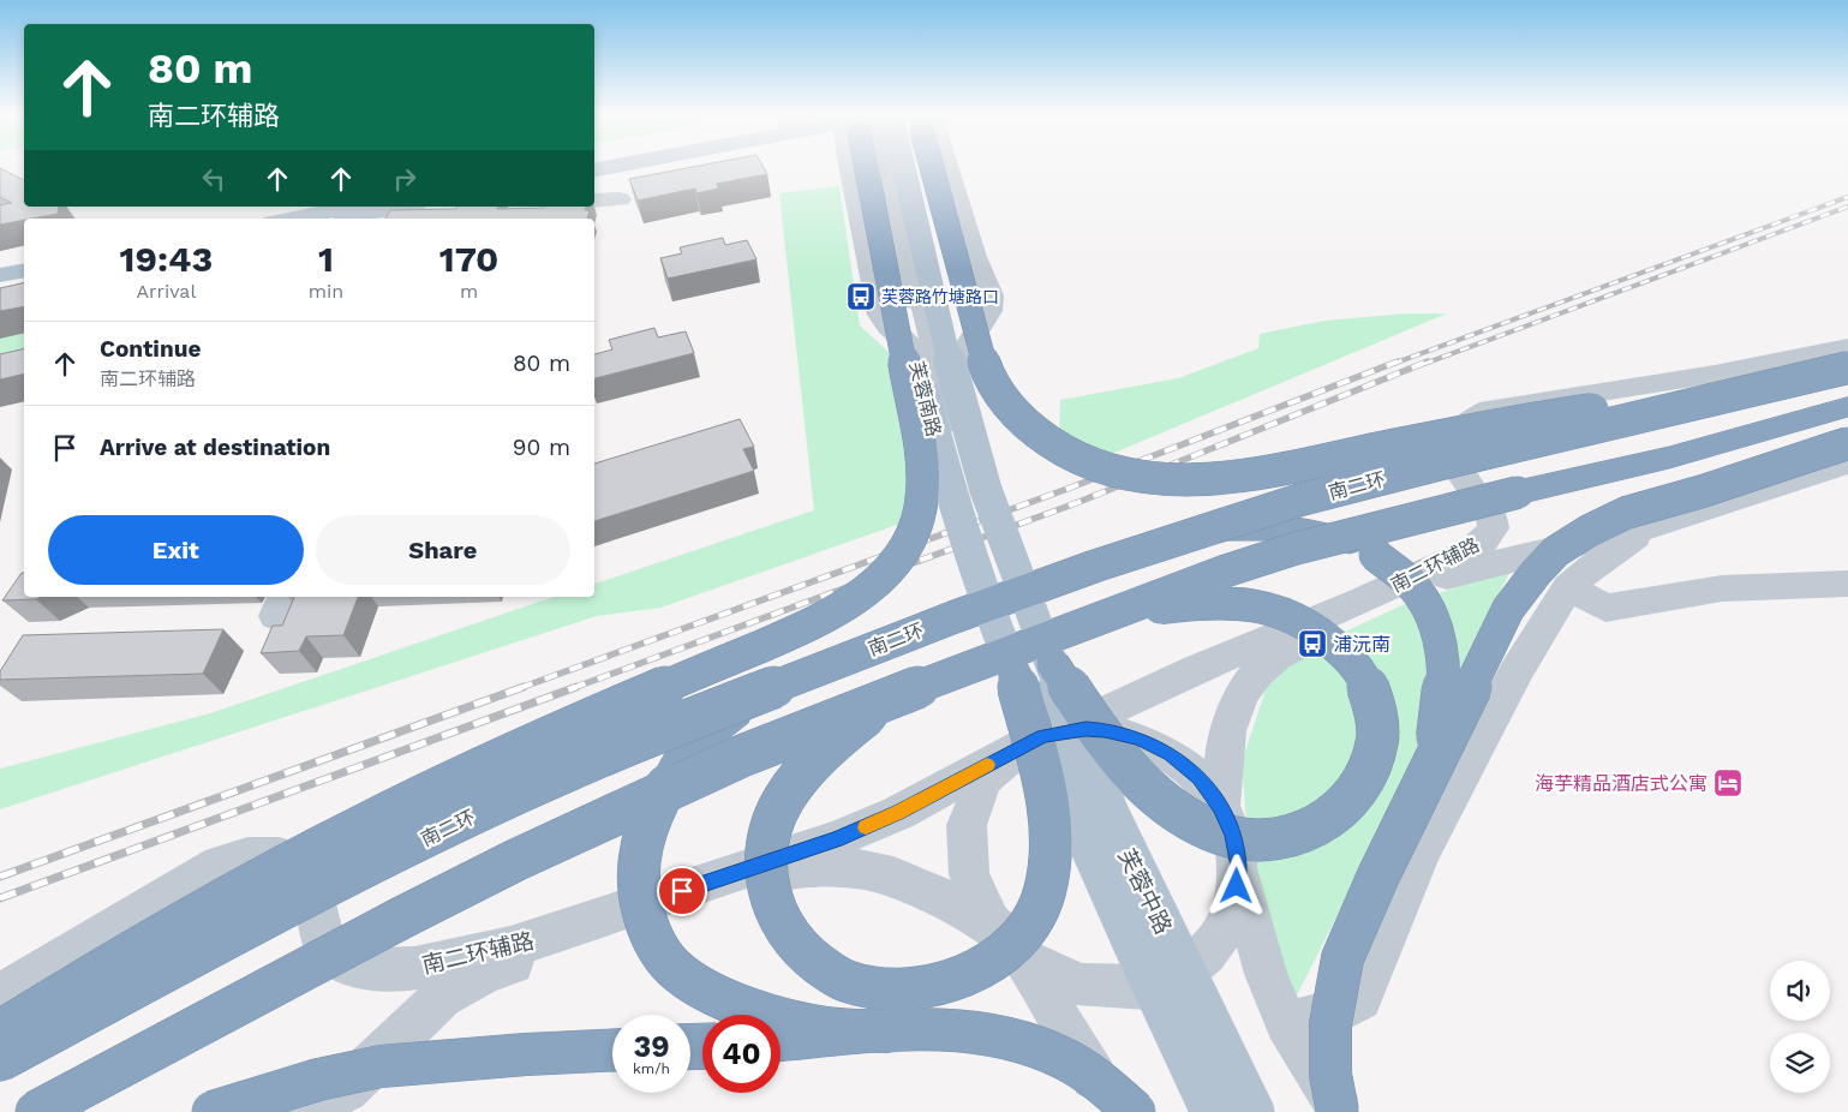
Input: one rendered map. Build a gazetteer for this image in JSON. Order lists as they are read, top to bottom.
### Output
{
  "streets": {
    "highway": ["南二环"],
    "main road": ["芙蓉南路", "芙蓉中路"],
    "street": ["南二环辅路"]
  },
  "crossings": [
    ["芙蓉南路", "芙蓉中路"]
  ],
  "places": {
    "bus stop": ["芙蓉路竹塘路口", "浦沅南"],
    "hotel": ["海芋精品酒店式公寓"]
  },
  "page": {
    "turn": ["80 m", "南二环辅路"],
    "eta": [
      "19:43",
      "Arrival",
      "1",
      "min",
      "170",
      "m"
    ],
    "list": [
      {
        "name": "Continue",
        "note": "南二环辅路",
        "value": "80 m"
      },
      {
        "name": "Arrive at destination",
        "value": "90 m"
      }
    ],
    "buttons": ["Exit", "Share"],
    "speed": "39 km/h",
    "limit": "40"
  }
}
